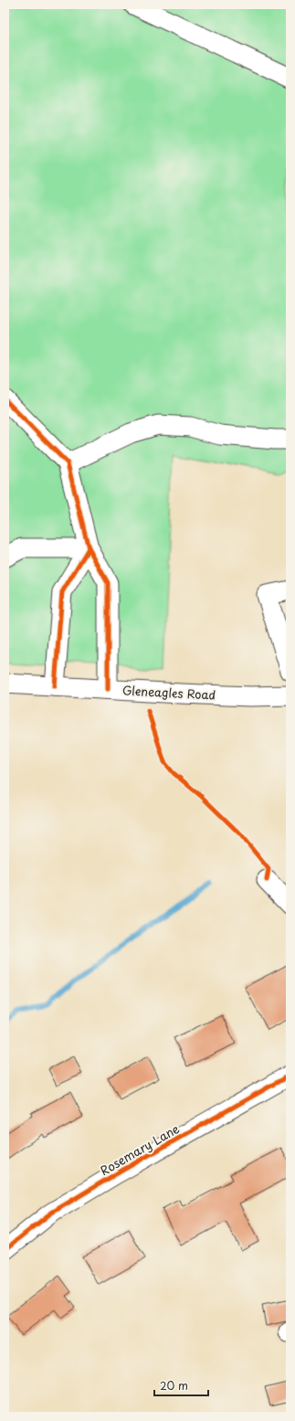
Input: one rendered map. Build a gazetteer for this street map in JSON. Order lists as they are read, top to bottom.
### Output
{
  "streets": {
    "street": ["Gleneagles Road", "Rosemary Lane"]
  },
  "scale_bar": "20 m"
}
